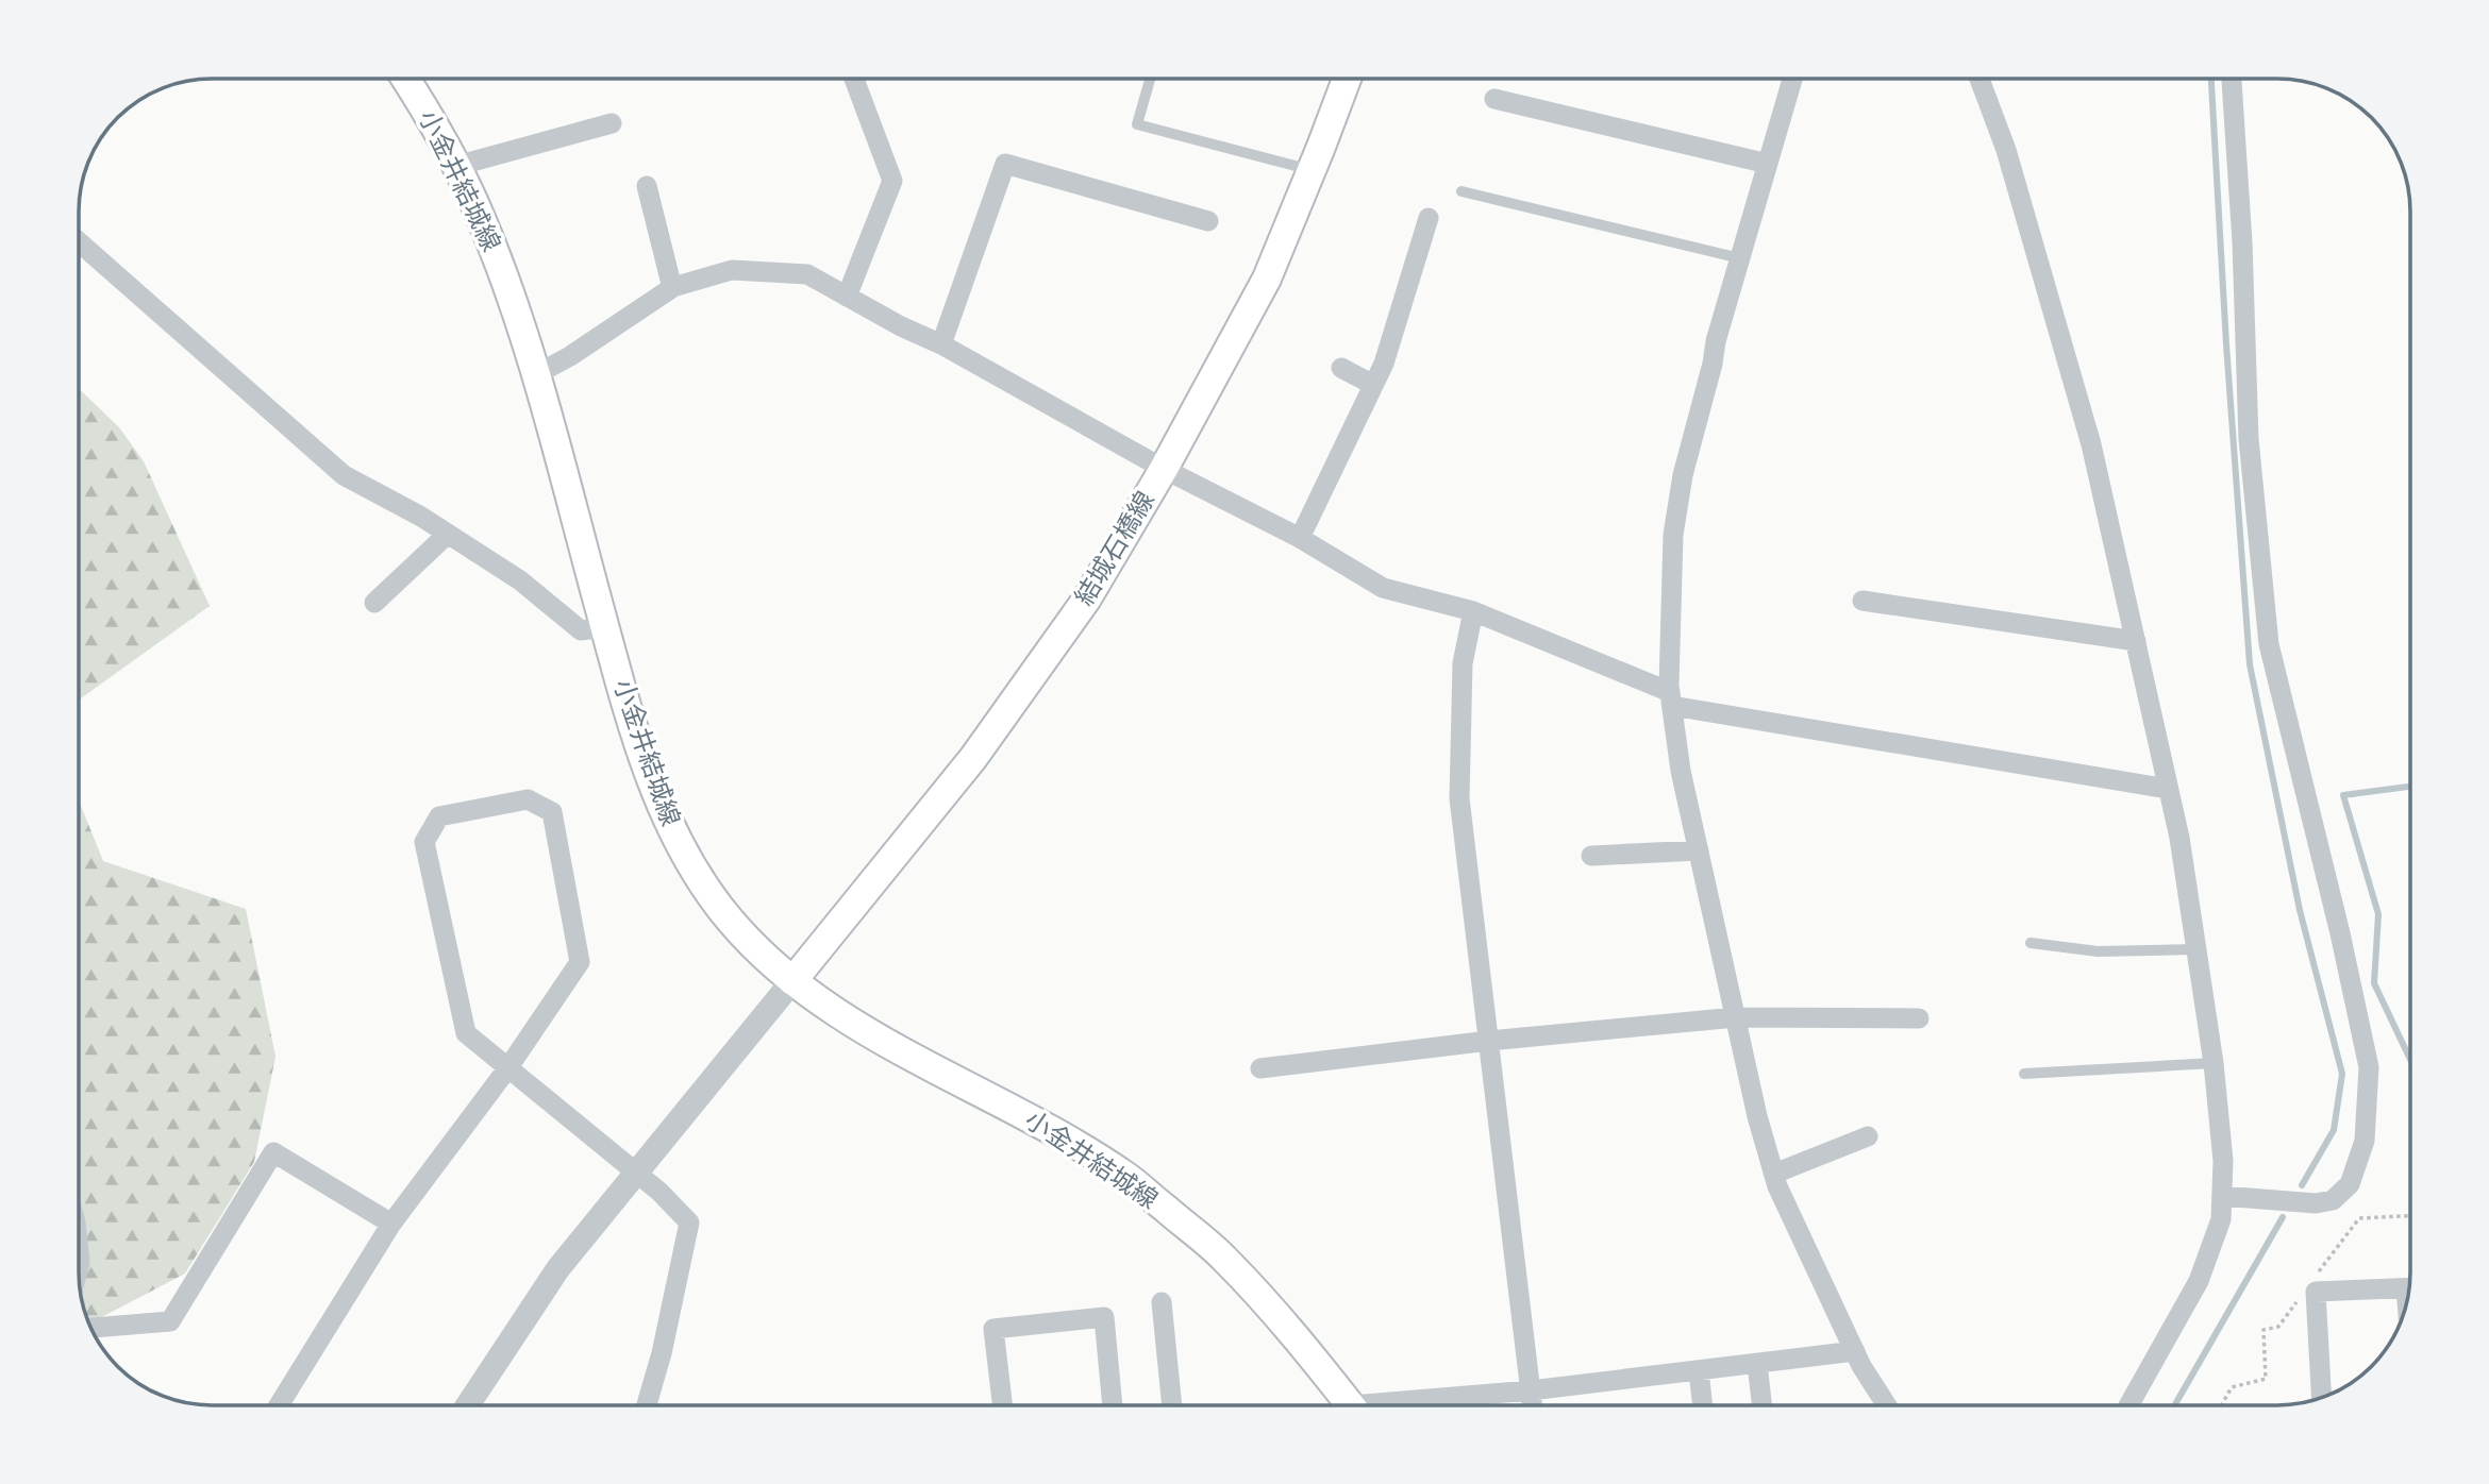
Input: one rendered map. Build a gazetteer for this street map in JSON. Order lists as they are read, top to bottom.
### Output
{
  "streets": {
    "main road": ["小金井結城線", "結城石橋線"]
  },
  "crossings": [
    ["小金井結城線", "結城石橋線"]
  ]
}
